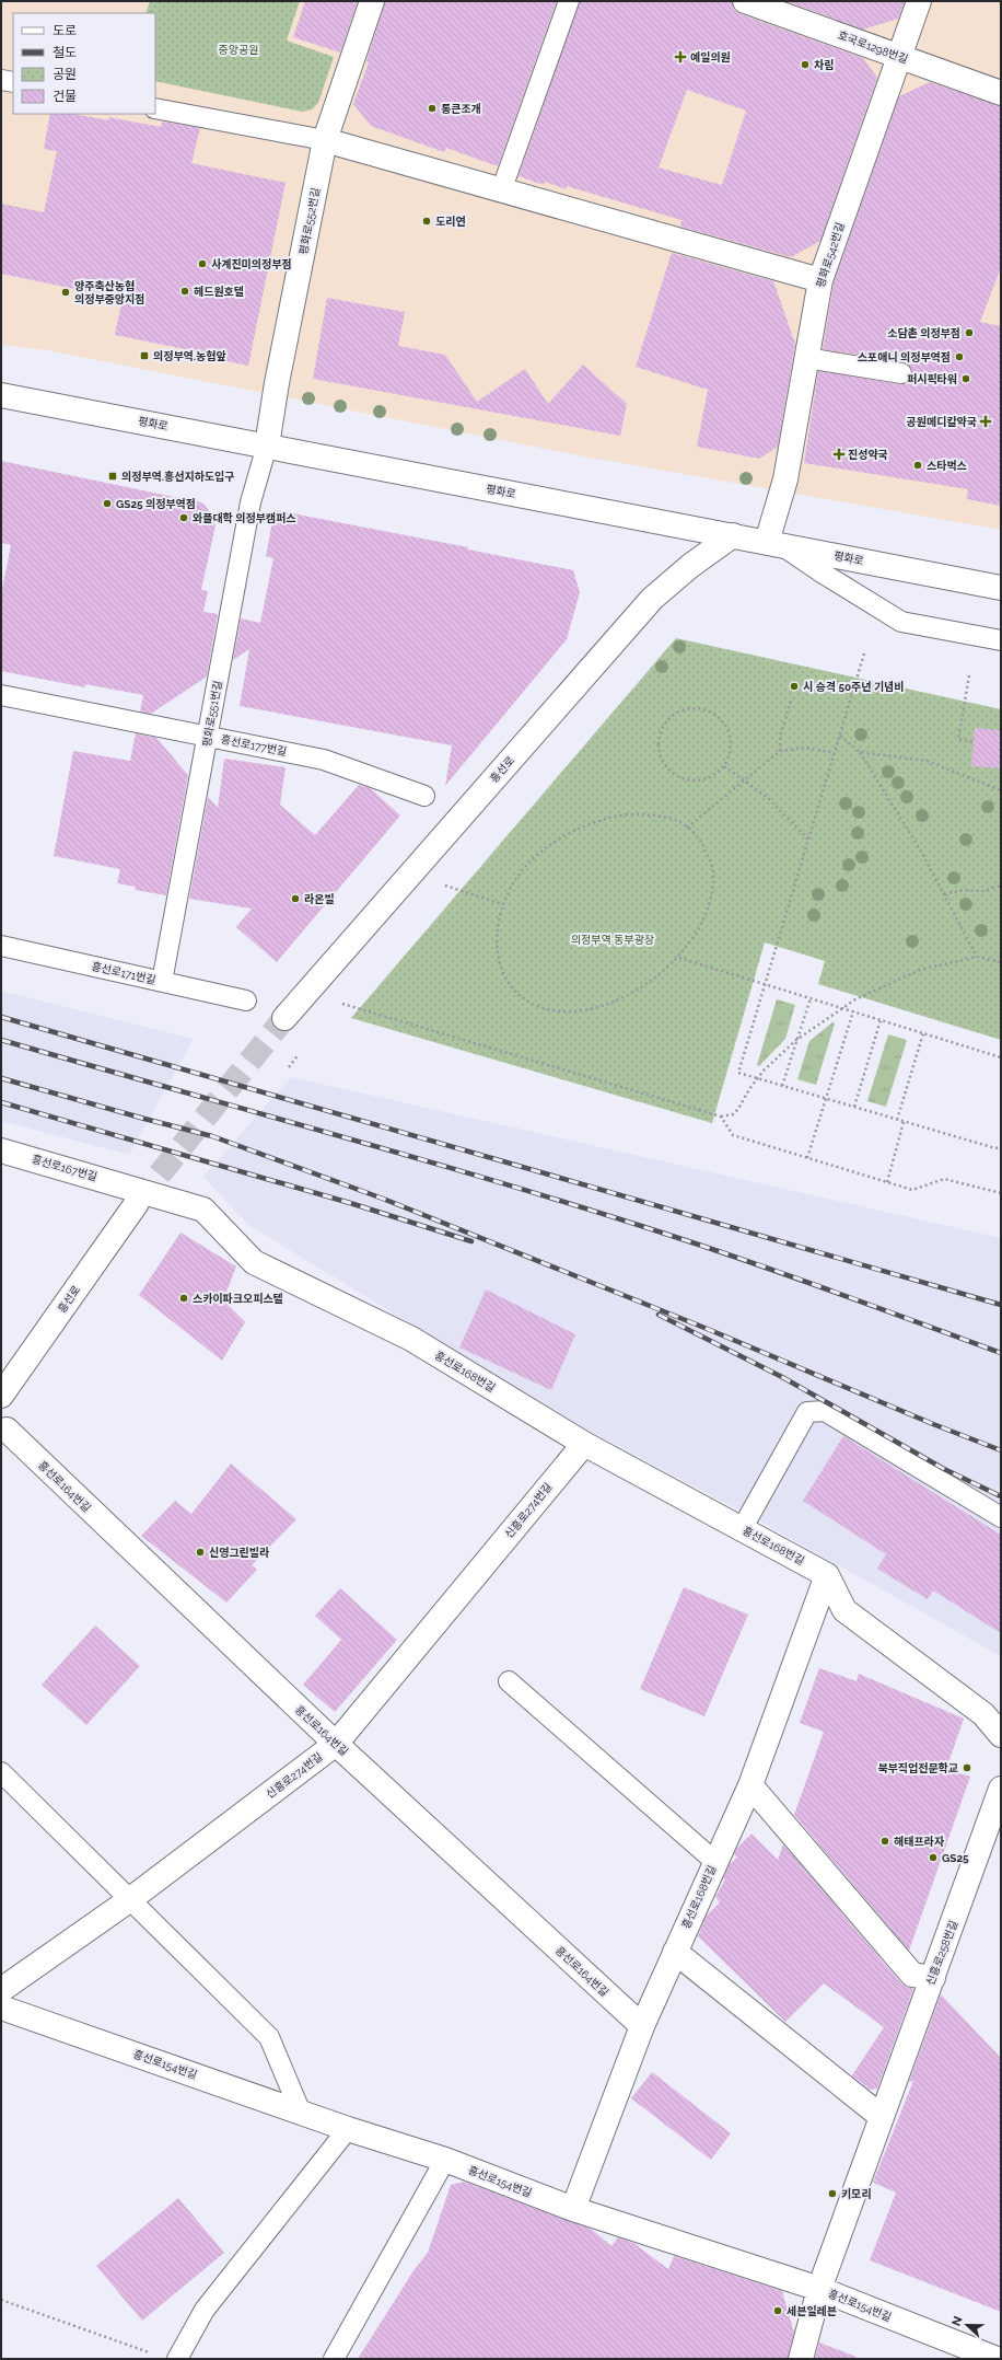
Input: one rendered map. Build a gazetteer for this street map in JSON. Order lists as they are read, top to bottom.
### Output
{
  "streets": {
    "street": [
      "호국로1298번길",
      "평화로552번길",
      "평화로542번길",
      "평화로",
      "흥선로",
      "흥선로167번길",
      "흥선로168번길",
      "흥선로164번길",
      "신흥로274번길",
      "신흥로258번길",
      "흥선로154번길"
    ],
    "lane": ["평화로551번길", "흥선로177번길", "흥선로171번길"]
  },
  "crossings": [
    ["호국로1298번길", "평화로542번길"],
    ["평화로552번길", "평화로"],
    ["평화로552번길", "평화로551번길"],
    ["평화로542번길", "평화로"],
    ["평화로", "평화로551번길"],
    ["평화로", "흥선로"],
    ["평화로551번길", "흥선로177번길"],
    ["평화로551번길", "흥선로171번길"],
    ["흥선로", "흥선로167번길"],
    ["흥선로", "흥선로168번길"],
    ["흥선로167번길", "흥선로168번길"],
    ["흥선로168번길", "흥선로164번길"],
    ["흥선로168번길", "신흥로274번길"],
    ["흥선로168번길", "흥선로154번길"],
    ["흥선로164번길", "신흥로274번길"],
    ["신흥로258번길", "흥선로154번길"]
  ],
  "parks": ["중앙공원", "의정부역 동부광장"],
  "places": {
    "health": ["예일의원", "공원메디칼약국", "진성약국"],
    "other": [
      "차림",
      "통큰조개",
      "도리연",
      "사계진미의정부점",
      "헤드원호텔",
      "양주축산농협 의정부중앙지점",
      "소담촌 의정부점",
      "스포애니 의정부역점",
      "퍼시픽타워",
      "스타벅스",
      "GS25 의정부역점",
      "와플대학 의정부캠퍼스",
      "시 승격 50주년 기념비",
      "라온빌",
      "스카이파크오피스텔",
      "신영그린빌라",
      "북부직업전문학교",
      "해태프라자",
      "GS25",
      "키모리",
      "세븐일레븐"
    ],
    "transit": ["의정부역.농협앞", "의정부역.흥선지하도입구"]
  },
  "legend": [
    "도로",
    "철도",
    "공원",
    "건물"
  ],
  "north": "left"
}
